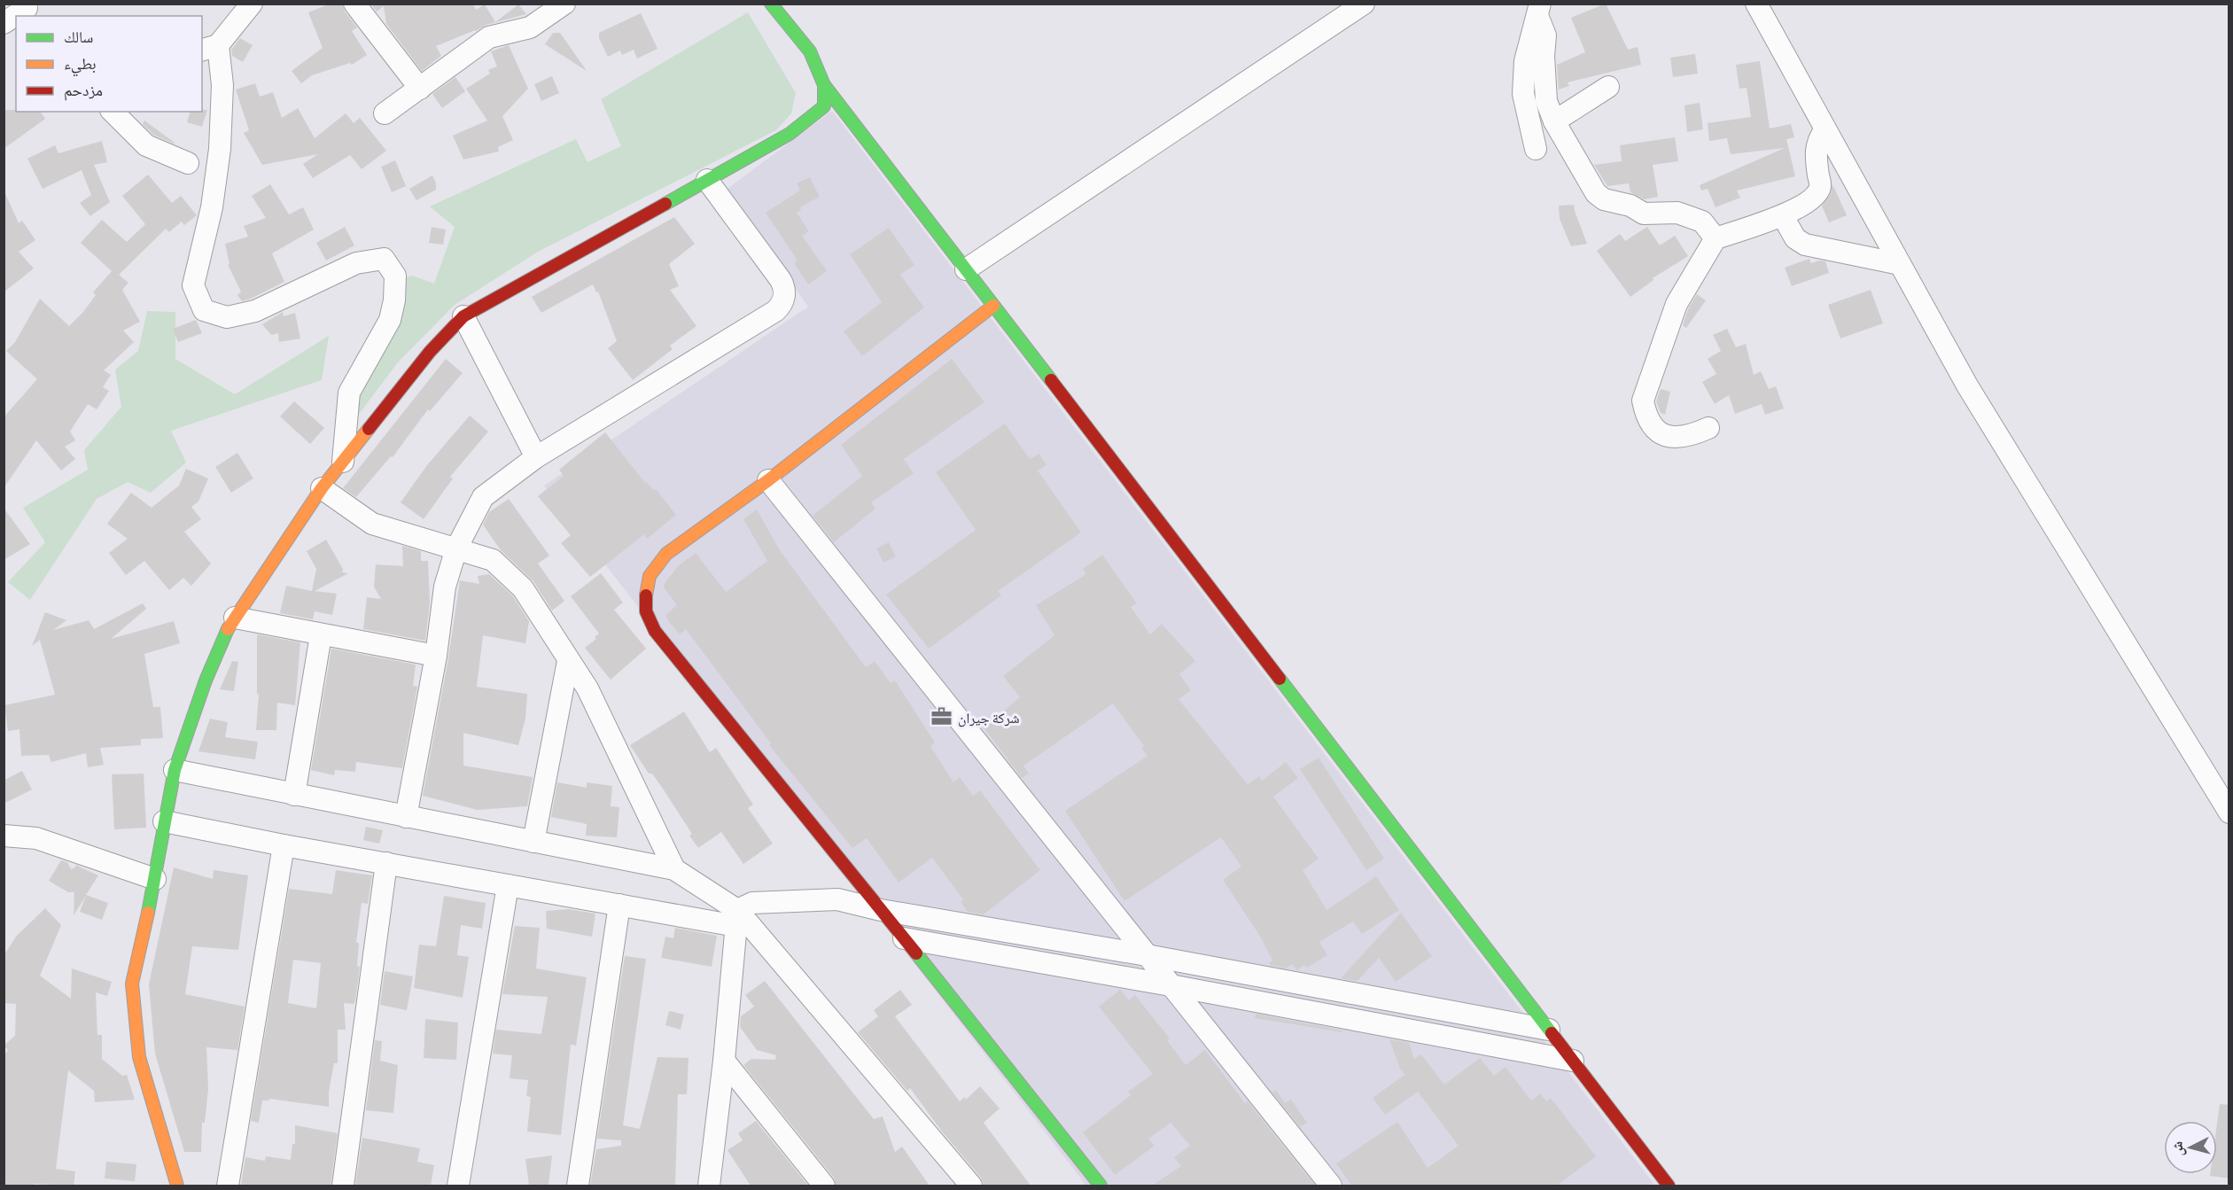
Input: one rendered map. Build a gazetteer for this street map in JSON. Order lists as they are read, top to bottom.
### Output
{
  "places": {
    "office": ["شركة جيران"]
  },
  "legend": ["سالك", "بطيء", "مزدحم"],
  "north": "left"
}
